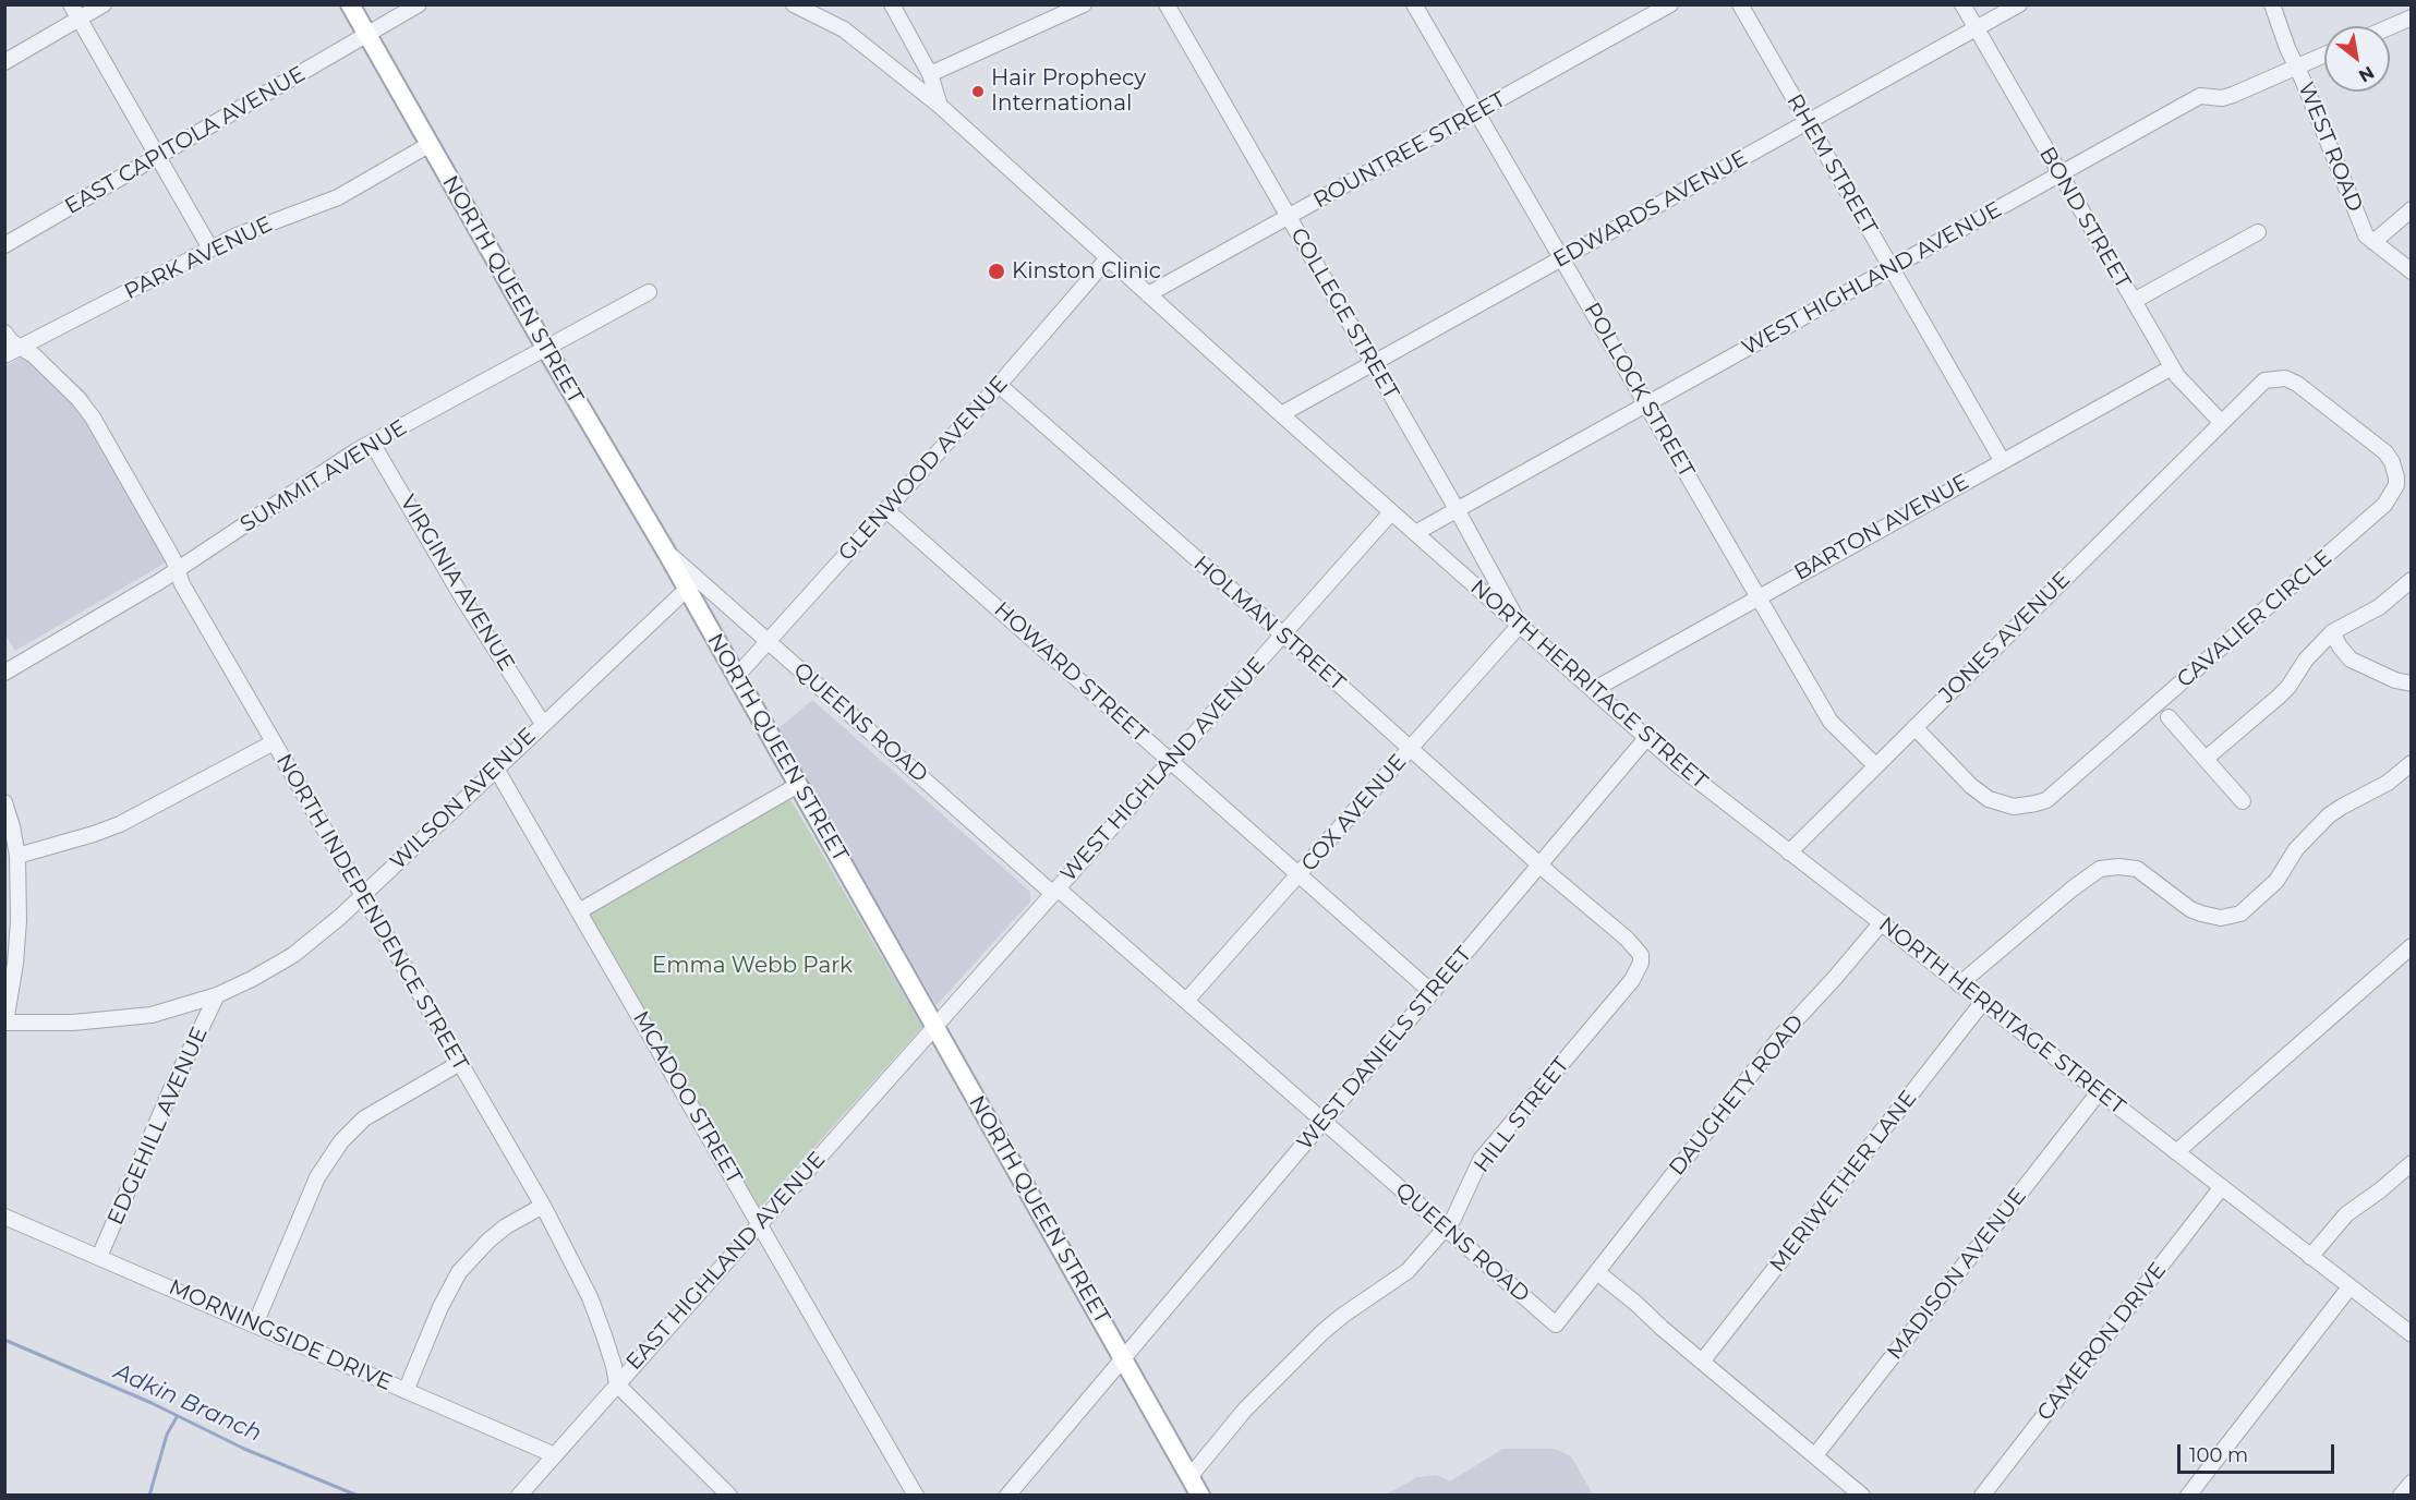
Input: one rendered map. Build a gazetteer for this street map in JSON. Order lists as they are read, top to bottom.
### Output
{
  "streets": {
    "main road": ["NORTH QUEEN STREET"],
    "street": [
      "EAST CAPITOLA AVENUE",
      "WEST ROAD",
      "ROUNTREE STREET",
      "RHEM STREET",
      "EDWARDS AVENUE",
      "BOND STREET",
      "PARK AVENUE",
      "WEST HIGHLAND AVENUE",
      "COLLEGE STREET",
      "POLLOCK STREET",
      "GLENWOOD AVENUE",
      "SUMMIT AVENUE",
      "BARTON AVENUE",
      "VIRGINIA AVENUE",
      "CAVALIER CIRCLE",
      "HOLMAN STREET",
      "JONES AVENUE",
      "HOWARD STREET",
      "NORTH HERRITAGE STREET",
      "QUEENS ROAD",
      "WILSON AVENUE",
      "COX AVENUE",
      "NORTH INDEPENDENCE STREET",
      "WEST DANIELS STREET",
      "DAUGHETY ROAD",
      "MCADOO STREET",
      "HILL STREET",
      "EDGEHILL AVENUE",
      "MERIWETHER LANE",
      "EAST HIGHLAND AVENUE",
      "MADISON AVENUE",
      "MORNINGSIDE DRIVE",
      "CAMERON DRIVE"
    ]
  },
  "crossings": [
    ["EAST CAPITOLA AVENUE", "NORTH QUEEN STREET"],
    ["WEST ROAD", "WEST HIGHLAND AVENUE"],
    ["ROUNTREE STREET", "COLLEGE STREET"],
    ["ROUNTREE STREET", "POLLOCK STREET"],
    ["ROUNTREE STREET", "NORTH HERRITAGE STREET"],
    ["RHEM STREET", "EDWARDS AVENUE"],
    ["RHEM STREET", "WEST HIGHLAND AVENUE"],
    ["RHEM STREET", "BARTON AVENUE"],
    ["EDWARDS AVENUE", "BOND STREET"],
    ["EDWARDS AVENUE", "COLLEGE STREET"],
    ["EDWARDS AVENUE", "POLLOCK STREET"],
    ["EDWARDS AVENUE", "NORTH HERRITAGE STREET"],
    ["BOND STREET", "WEST HIGHLAND AVENUE"],
    ["BOND STREET", "BARTON AVENUE"],
    ["BOND STREET", "CAVALIER CIRCLE"],
    ["BOND STREET", "JONES AVENUE"],
    ["PARK AVENUE", "NORTH QUEEN STREET"],
    ["PARK AVENUE", "NORTH INDEPENDENCE STREET"],
    ["WEST HIGHLAND AVENUE", "NORTH QUEEN STREET"],
    ["WEST HIGHLAND AVENUE", "COLLEGE STREET"],
    ["WEST HIGHLAND AVENUE", "POLLOCK STREET"],
    ["WEST HIGHLAND AVENUE", "HOLMAN STREET"],
    ["WEST HIGHLAND AVENUE", "HOWARD STREET"],
    ["WEST HIGHLAND AVENUE", "NORTH HERRITAGE STREET"],
    ["WEST HIGHLAND AVENUE", "QUEENS ROAD"],
    ["WEST HIGHLAND AVENUE", "EAST HIGHLAND AVENUE"],
    ["NORTH QUEEN STREET", "GLENWOOD AVENUE"],
    ["NORTH QUEEN STREET", "SUMMIT AVENUE"],
    ["NORTH QUEEN STREET", "QUEENS ROAD"],
    ["NORTH QUEEN STREET", "WEST DANIELS STREET"],
    ["NORTH QUEEN STREET", "HILL STREET"],
    ["NORTH QUEEN STREET", "EAST HIGHLAND AVENUE"],
    ["COLLEGE STREET", "NORTH HERRITAGE STREET"],
    ["COLLEGE STREET", "COX AVENUE"],
    ["POLLOCK STREET", "BARTON AVENUE"],
    ["POLLOCK STREET", "JONES AVENUE"],
    ["GLENWOOD AVENUE", "HOLMAN STREET"],
    ["GLENWOOD AVENUE", "HOWARD STREET"],
    ["GLENWOOD AVENUE", "NORTH HERRITAGE STREET"],
    ["GLENWOOD AVENUE", "QUEENS ROAD"],
    ["SUMMIT AVENUE", "VIRGINIA AVENUE"],
    ["SUMMIT AVENUE", "NORTH INDEPENDENCE STREET"],
    ["BARTON AVENUE", "NORTH HERRITAGE STREET"],
    ["VIRGINIA AVENUE", "WILSON AVENUE"],
    ["CAVALIER CIRCLE", "JONES AVENUE"],
    ["HOLMAN STREET", "COX AVENUE"],
    ["HOLMAN STREET", "WEST DANIELS STREET"],
    ["HOLMAN STREET", "HILL STREET"],
    ["JONES AVENUE", "NORTH HERRITAGE STREET"],
    ["HOWARD STREET", "COX AVENUE"],
    ["HOWARD STREET", "WEST DANIELS STREET"],
    ["NORTH HERRITAGE STREET", "COX AVENUE"],
    ["NORTH HERRITAGE STREET", "WEST DANIELS STREET"],
    ["NORTH HERRITAGE STREET", "DAUGHETY ROAD"],
    ["NORTH HERRITAGE STREET", "MERIWETHER LANE"],
    ["NORTH HERRITAGE STREET", "MADISON AVENUE"],
    ["NORTH HERRITAGE STREET", "CAMERON DRIVE"],
    ["QUEENS ROAD", "COX AVENUE"],
    ["QUEENS ROAD", "WEST DANIELS STREET"],
    ["QUEENS ROAD", "DAUGHETY ROAD"],
    ["QUEENS ROAD", "HILL STREET"],
    ["WILSON AVENUE", "NORTH INDEPENDENCE STREET"],
    ["WILSON AVENUE", "MCADOO STREET"],
    ["WILSON AVENUE", "EDGEHILL AVENUE"],
    ["NORTH INDEPENDENCE STREET", "EAST HIGHLAND AVENUE"],
    ["WEST DANIELS STREET", "HILL STREET"],
    ["MCADOO STREET", "EAST HIGHLAND AVENUE"],
    ["EDGEHILL AVENUE", "MORNINGSIDE DRIVE"],
    ["EAST HIGHLAND AVENUE", "MORNINGSIDE DRIVE"]
  ],
  "water": ["Adkin Branch"],
  "parks": ["Emma Webb Park"],
  "places": ["Hair Prophecy International", "Kinston Clinic"],
  "scale_bar": "100 m",
  "north": "bottom right"
}
